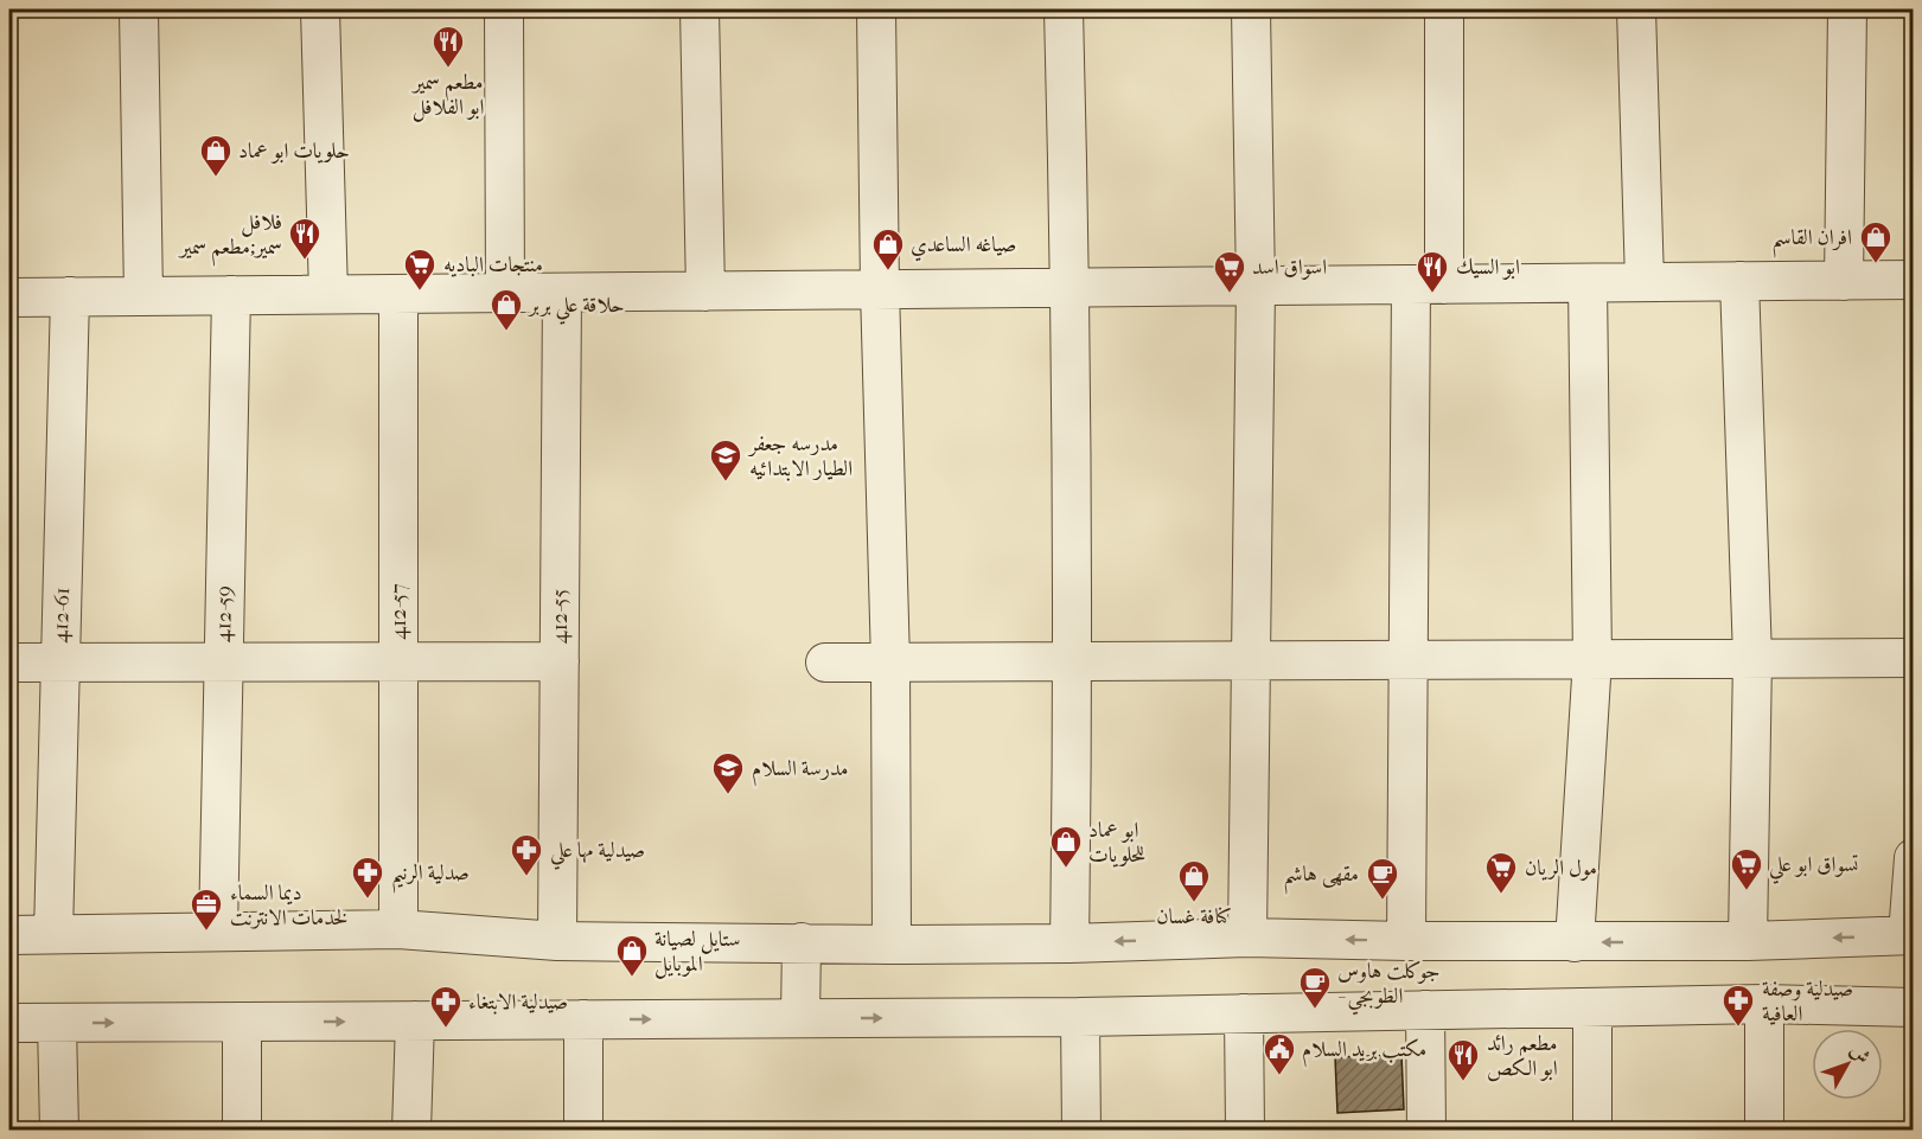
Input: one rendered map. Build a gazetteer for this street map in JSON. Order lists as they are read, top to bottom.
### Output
{
  "streets": {
    "street": [
      "412-57",
      "412-59",
      "412-61",
      "412-55"
    ]
  },
  "places": {
    "restaurant": [
      "مطعم سمير ابو الفلافل",
      "فلافل سمير;مطعم سمير",
      "ابو السيك",
      "مطعم رائد ابو الكص"
    ],
    "shop": [
      "حلويات ابو عماد",
      "افران القاسم",
      "صياغه الساعدي",
      "حلاقة علي بربر",
      "ابو عماد للحلويات",
      "كنافة غسان",
      "ستايل لصيانة الموبايل"
    ],
    "supermarket": [
      "منتجات الباديه",
      "اسواق اسد",
      "تسواق ابو علي",
      "مول الريان"
    ],
    "school or university": ["مدرسه جعفر الطيار الابتدائيه", "مدرسة السلام"],
    "pharmacy": [
      "صيدلية مها علي",
      "صدلية الرنيم",
      "صيدلية وصفة العافية",
      "صيدلية الابتغاء"
    ],
    "cafe": ["مقهى هاشم", "جوكلت هاوس - الطوبجي"],
    "office": ["ديما السماء لخدمات الانترنت"],
    "public building": ["مكتب بريد السلام"]
  },
  "north": "top right"
}
